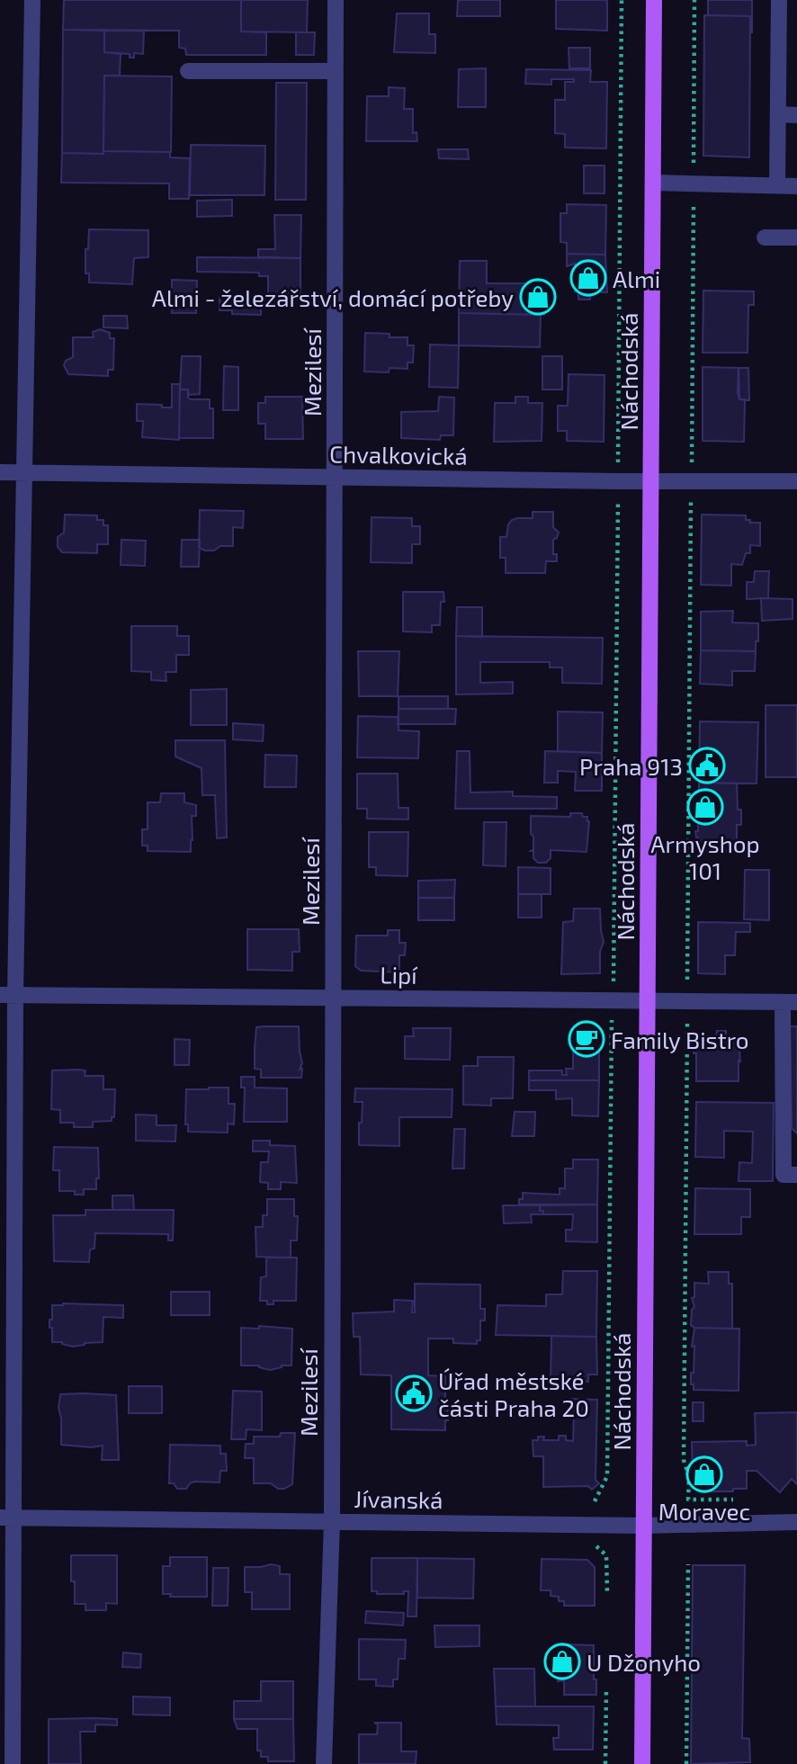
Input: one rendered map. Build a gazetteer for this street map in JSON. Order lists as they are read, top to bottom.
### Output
{
  "streets": {
    "main road": ["Náchodská"],
    "street": [
      "Mezilesí",
      "Chvalkovická",
      "Lipí",
      "Jívanská"
    ]
  },
  "crossings": [
    ["Náchodská", "Chvalkovická"],
    ["Náchodská", "Lipí"],
    ["Náchodská", "Jívanská"],
    ["Mezilesí", "Chvalkovická"],
    ["Mezilesí", "Lipí"],
    ["Mezilesí", "Jívanská"]
  ],
  "places": {
    "shop": [
      "Almi",
      "Almi - železářství, domácí potřeby",
      "Armyshop 101",
      "Moravec",
      "U Džonyho"
    ],
    "public building": ["Praha 913", "Úřad městské části Praha 20"],
    "cafe": ["Family Bistro"]
  }
}
